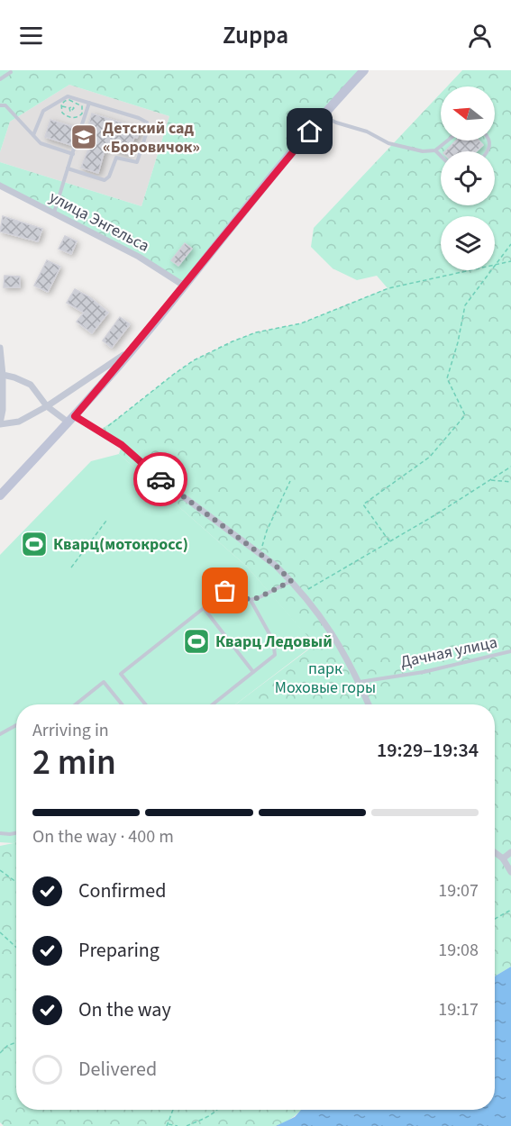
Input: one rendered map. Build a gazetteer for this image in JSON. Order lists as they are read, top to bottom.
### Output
{
  "streets": {
    "street": ["улица Энгельса"],
    "lane": ["Дачная улица"]
  },
  "parks": ["парк Моховые горы"],
  "places": {
    "school or university": ["Детский сад «Боровичок»"],
    "sports": ["Кварц(мотокросс)", "Кварц Ледовый"]
  },
  "north": "left",
  "page": {
    "header": "Zuppa",
    "heading": ["2 min", "Arriving in", "19:29–19:34"],
    "bar": "On the way · 400 m",
    "list": [
      ["Confirmed", "19:07"],
      ["Preparing", "19:08"],
      ["On the way", "19:17"],
      "Delivered"
    ]
  }
}
